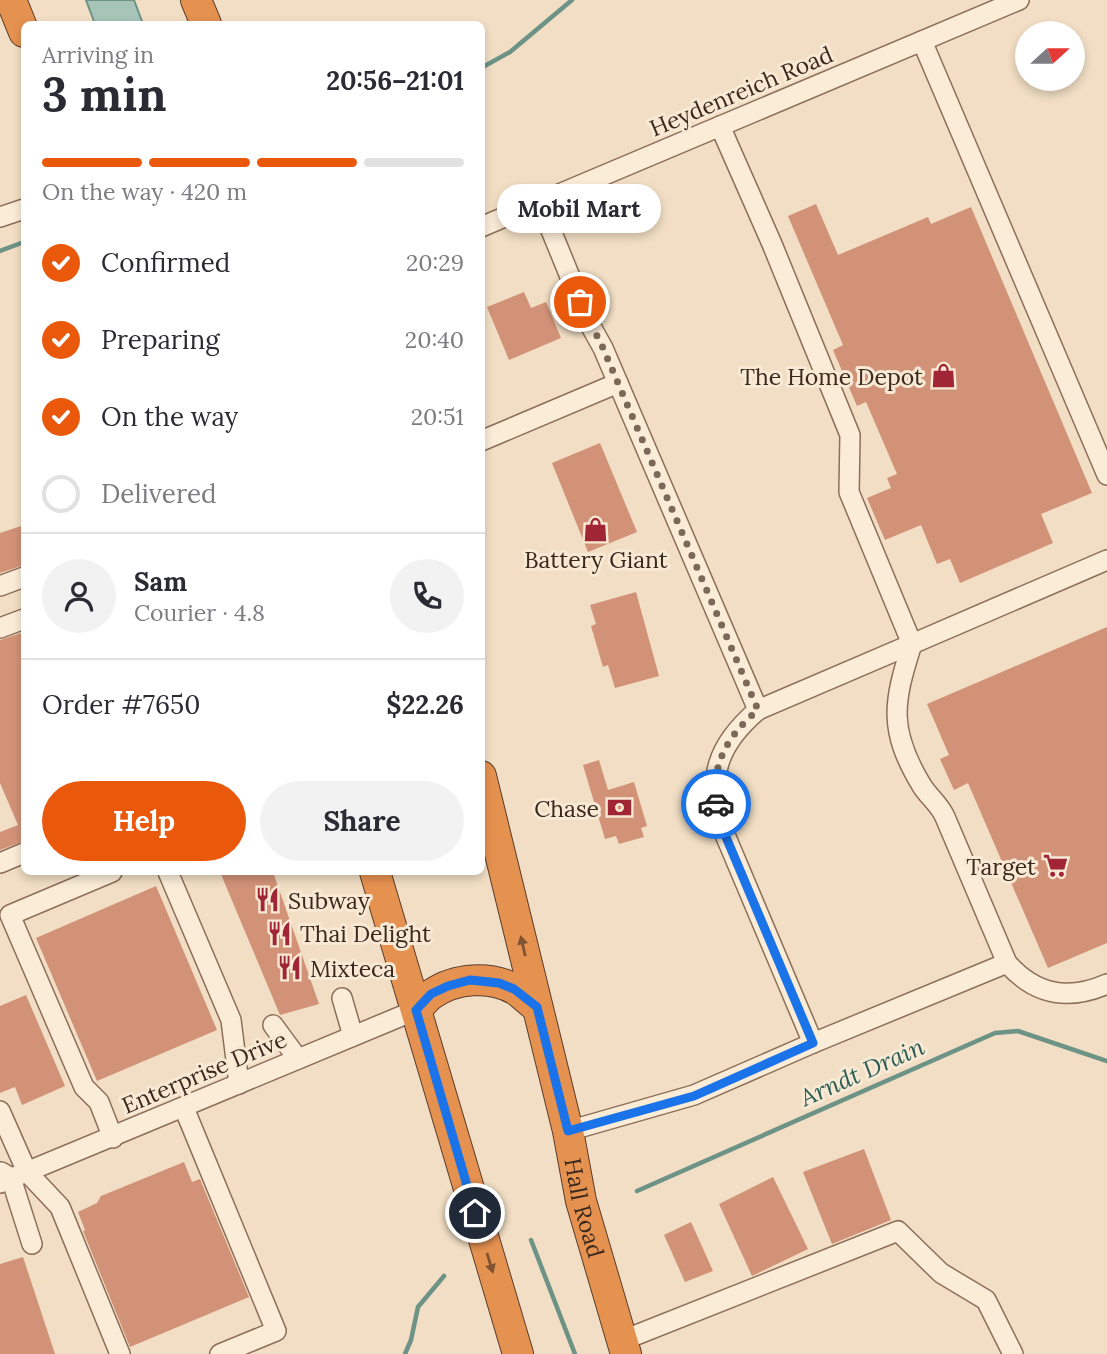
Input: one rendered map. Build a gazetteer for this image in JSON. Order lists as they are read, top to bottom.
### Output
{
  "streets": {
    "highway": ["Hall Road"],
    "street": ["Heydenreich Road", "Enterprise Drive"]
  },
  "water": ["Arndt Drain"],
  "places": {
    "other": ["Mobil Mart"],
    "shop": ["The Home Depot", "Battery Giant"],
    "bank": ["Chase"],
    "supermarket": ["Target"],
    "restaurant": ["Subway", "Thai Delight", "Mixteca"]
  },
  "north": "right",
  "page": {
    "heading": ["3 min", "Arriving in", "20:56–21:01"],
    "panel": [
      "Sam",
      "Courier · 4.8",
      "Order #7650",
      "$22.26"
    ],
    "bar": "On the way · 420 m",
    "bubble": "Mobil Mart",
    "list": [
      ["Confirmed", "20:29"],
      ["Preparing", "20:40"],
      ["On the way", "20:51"],
      "Delivered"
    ],
    "buttons": ["Help", "Share"]
  }
}
